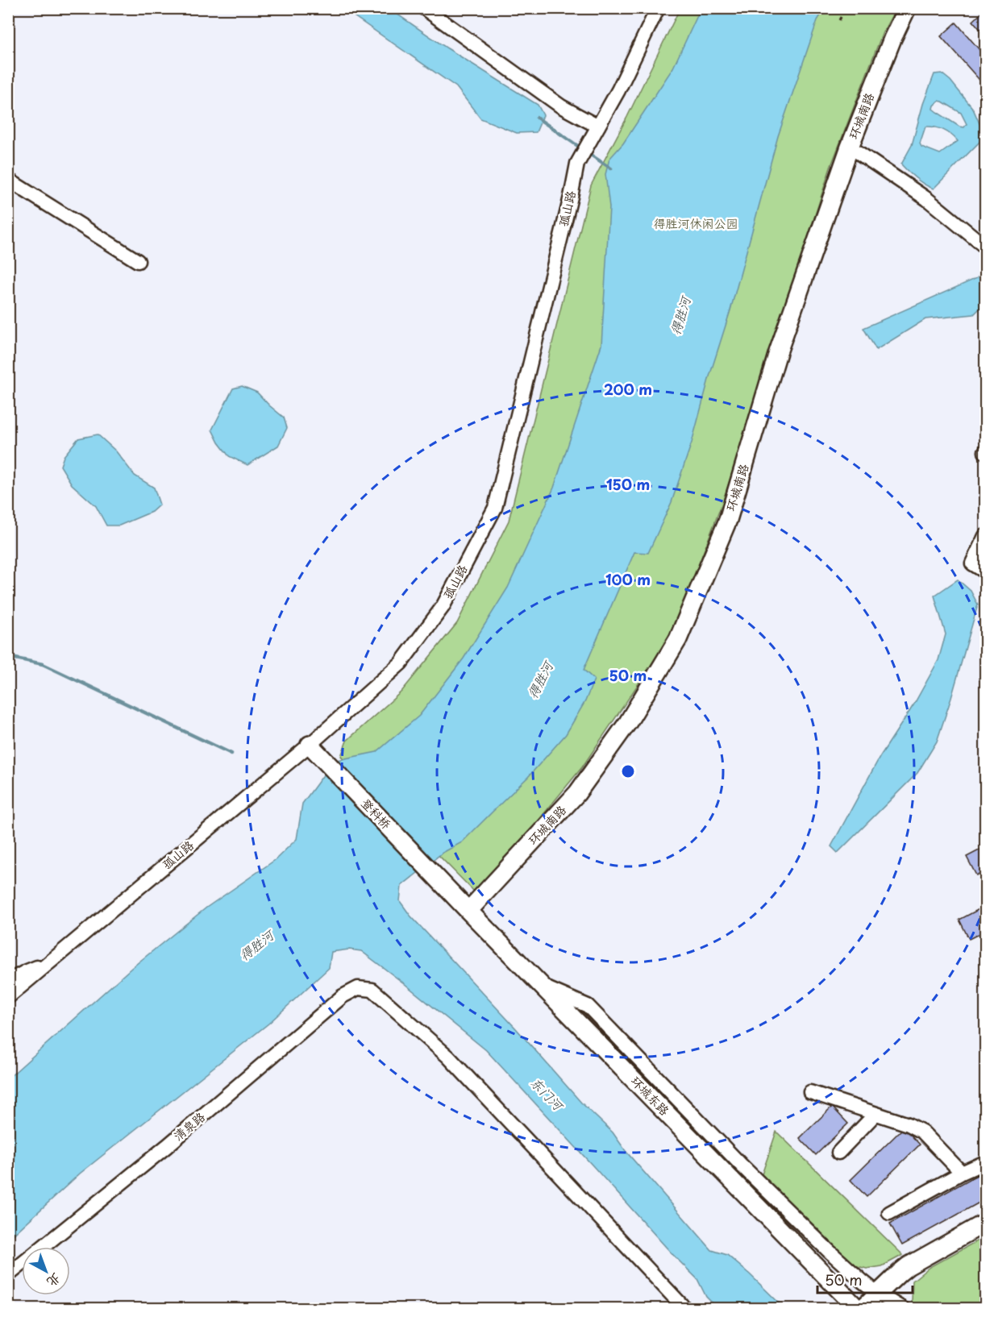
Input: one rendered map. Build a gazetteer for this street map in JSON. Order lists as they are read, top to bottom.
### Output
{
  "streets": {
    "main road": ["环城南路", "登科桥", "环城东路"],
    "street": ["孤山路", "清泉路"]
  },
  "crossings": [
    ["环城南路", "环城东路"],
    ["孤山路", "登科桥"],
    ["登科桥", "环城东路"]
  ],
  "water": ["得胜河", "东门河"],
  "parks": ["得胜河休闲公园"],
  "scale_bar": "50 m",
  "north": "bottom right",
  "rings": [
    "200 m",
    "150 m",
    "100 m",
    "50 m"
  ]
}
